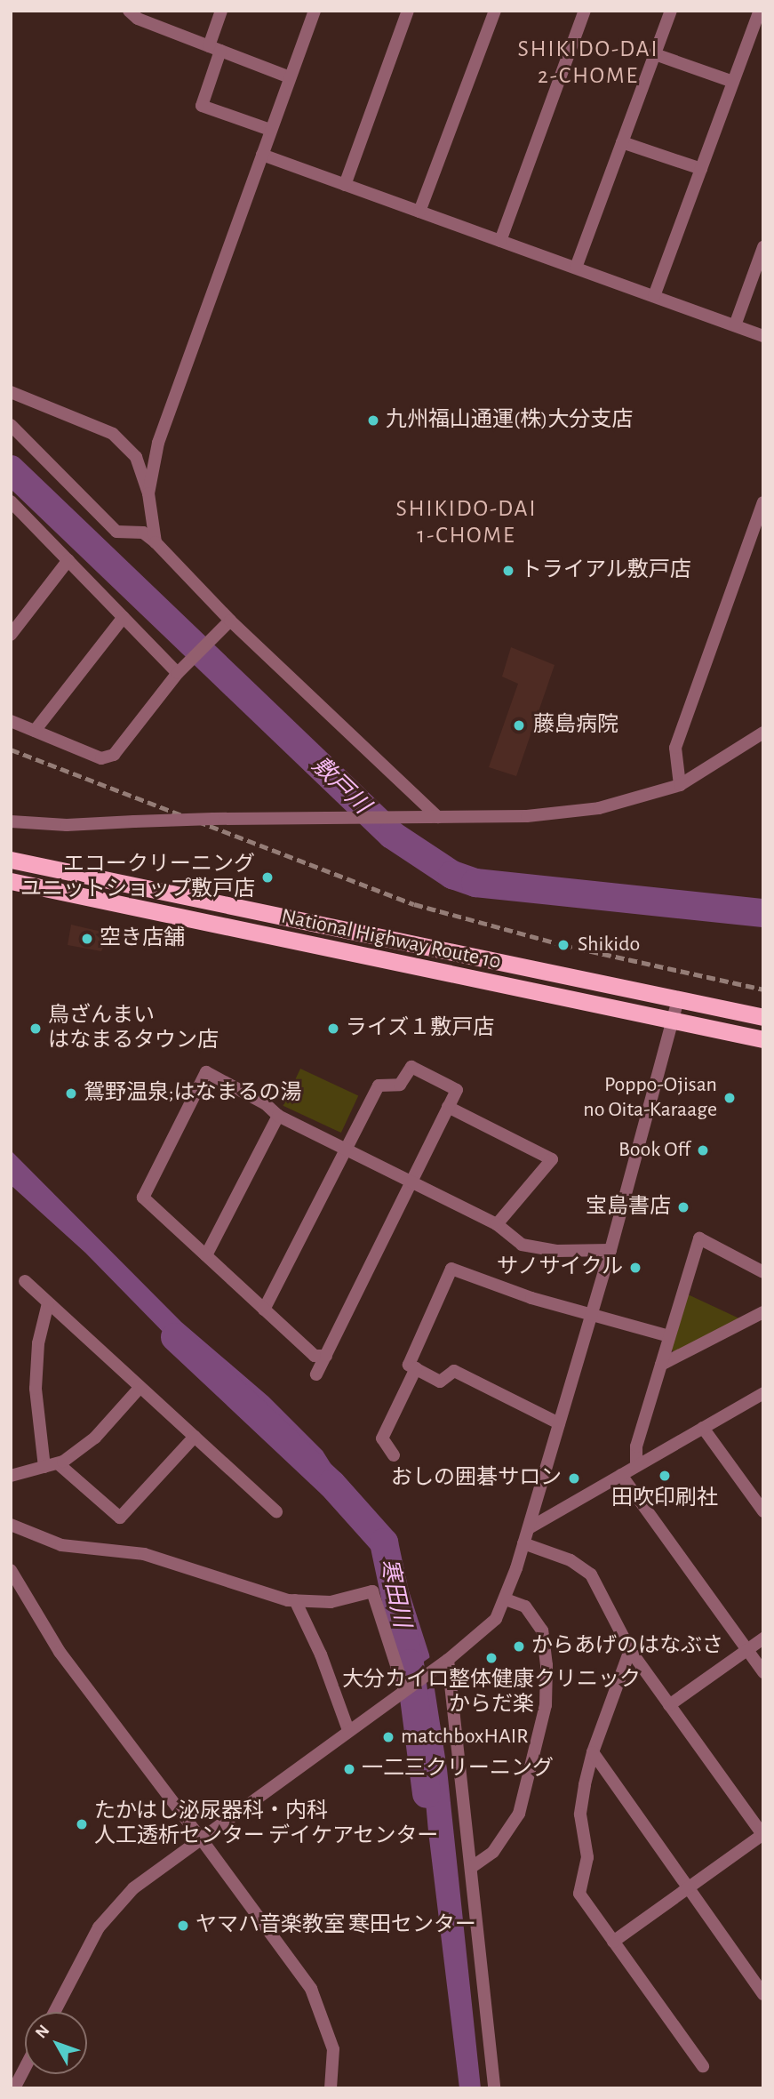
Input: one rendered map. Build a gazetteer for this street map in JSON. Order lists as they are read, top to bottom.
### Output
{
  "streets": {
    "highway": ["National Highway Route 10"]
  },
  "districts": ["SHIKIDO-DAI 2-CHOME", "SHIKIDO-DAI 1-CHOME"],
  "water": ["敷戸川", "寒田川"],
  "places": [
    "九州福山通運(株)大分支店",
    "トライアル敷戸店",
    "藤島病院",
    "エコークリーニング ユニットショップ敷戸店",
    "空き店舗",
    "Shikido",
    "鳥ざんまい はなまるタウン店",
    "ライズ１敷戸店",
    "鴛野温泉;はなまるの湯",
    "Poppo-Ojisan no Oita-Karaage",
    "Book Off",
    "宝島書店",
    "サノサイクル",
    "田吹印刷社",
    "おしの囲碁サロン",
    "からあげのはなぶさ",
    "大分カイロ整体健康クリニック からだ楽",
    "matchboxHAIR",
    "一二三クリーニング",
    "たかはし泌尿器科・内科 人工透析センター デイケアセンター",
    "ヤマハ音楽教室 寒田センター"
  ],
  "north": "top left"
}
